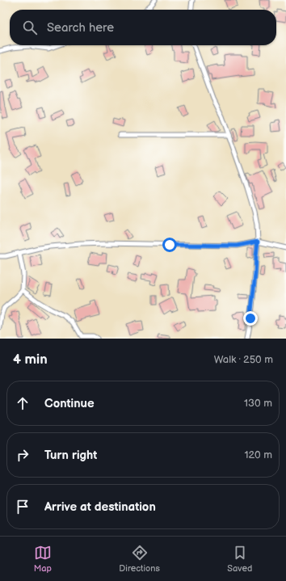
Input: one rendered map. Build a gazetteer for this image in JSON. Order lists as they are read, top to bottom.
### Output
{
  "page": {
    "search": "Search here",
    "heading": ["4 min", "Walk · 250 m"],
    "list": [
      ["Continue", "130 m"],
      ["Turn right", "120 m"],
      "Arrive at destination"
    ],
    "nav": ["Map", "Directions", "Saved"]
  }
}
